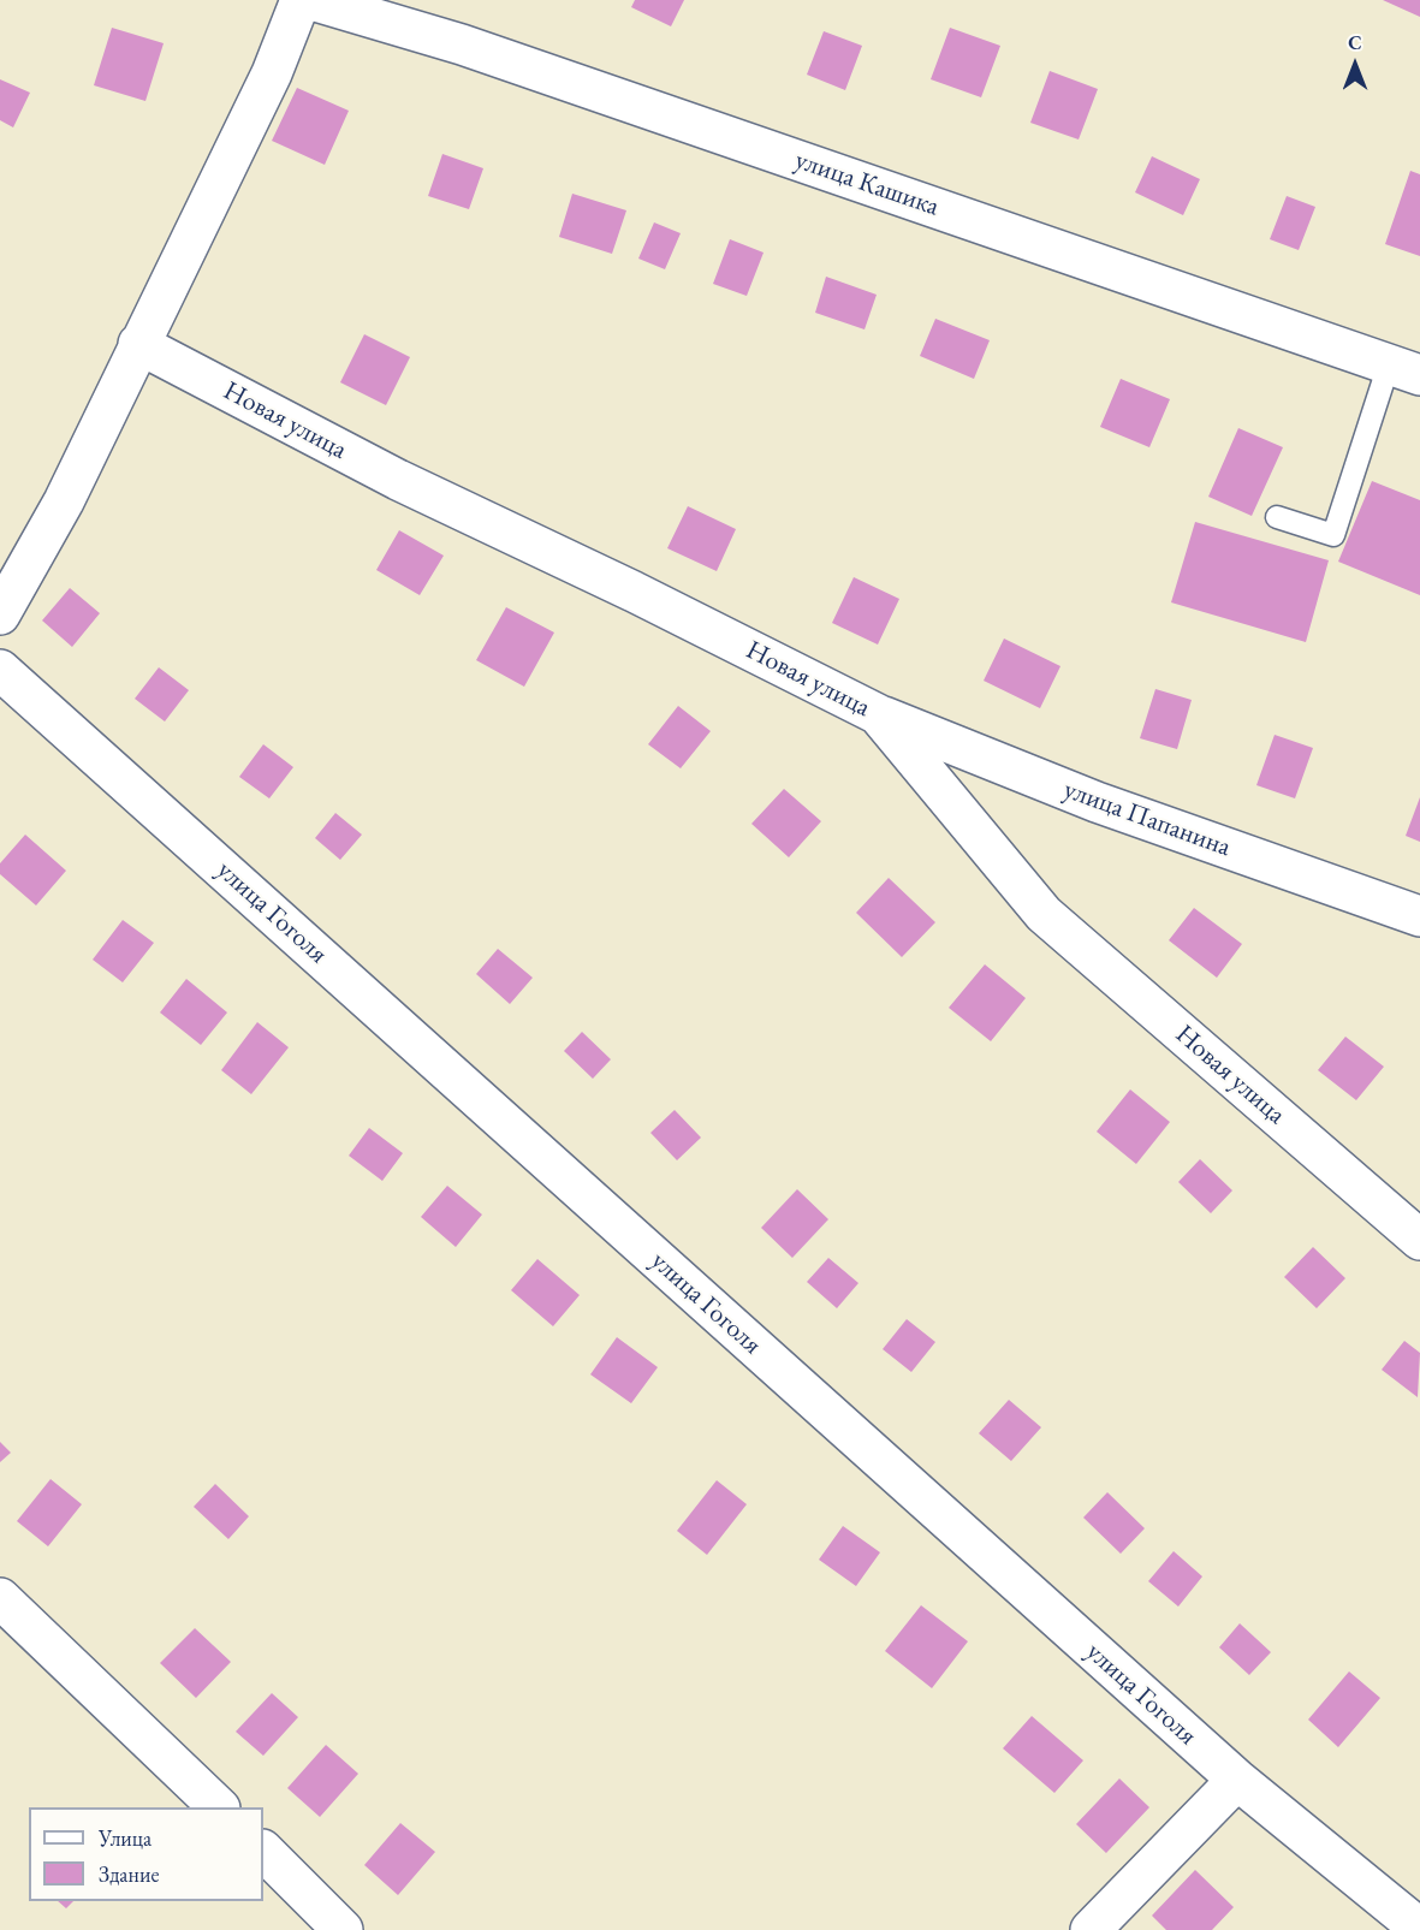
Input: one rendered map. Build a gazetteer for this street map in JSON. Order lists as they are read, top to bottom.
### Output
{
  "streets": {
    "main road": [
      "улица Кашика",
      "Новая улица",
      "улица Папанина",
      "улица Гоголя"
    ]
  },
  "crossings": [
    ["Новая улица", "улица Папанина"]
  ],
  "legend": ["Улица", "Здание"],
  "north": "top"
}
